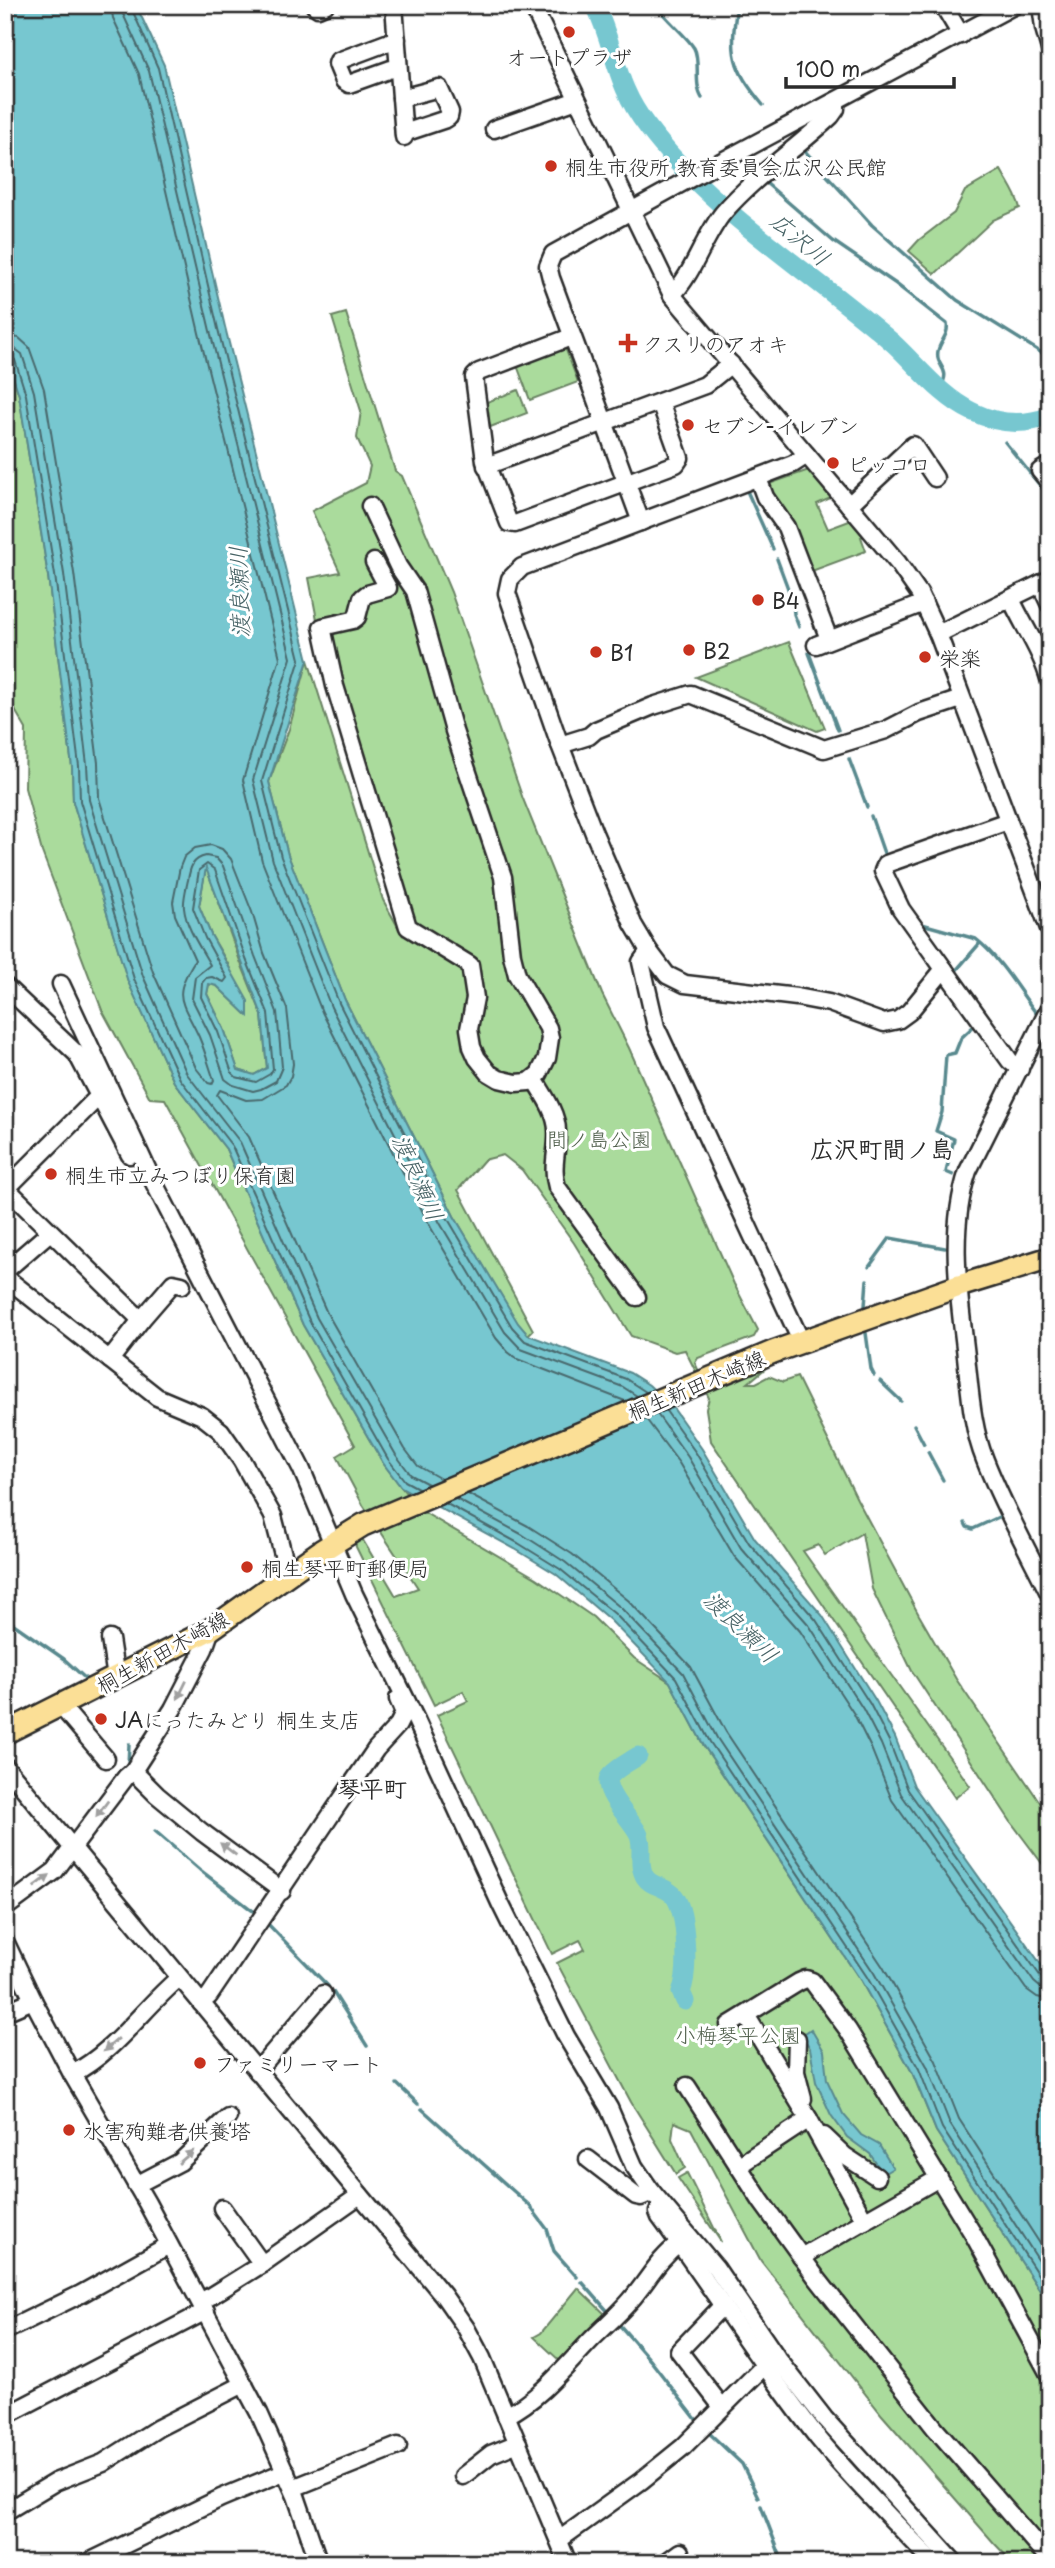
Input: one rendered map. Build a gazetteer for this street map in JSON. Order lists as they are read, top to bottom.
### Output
{
  "streets": {
    "main road": ["桐生新田木崎線"]
  },
  "districts": ["広沢町間ノ島", "琴平町"],
  "water": ["広沢川", "渡良瀬川"],
  "parks": ["間ノ島公園", "小梅琴平公園"],
  "places": {
    "other": [
      "オートプラザ",
      "桐生市役所 教育委員会広沢公民館",
      "セブン-イレブン",
      "ピッコロ",
      "B4",
      "B2",
      "B1",
      "栄楽",
      "桐生市立みつぼり保育園",
      "桐生琴平町郵便局",
      "JAにったみどり 桐生支店",
      "ファミリーマート",
      "水害殉難者供養塔"
    ],
    "health": ["クスリのアオキ"]
  },
  "scale_bar": "100 m"
}
